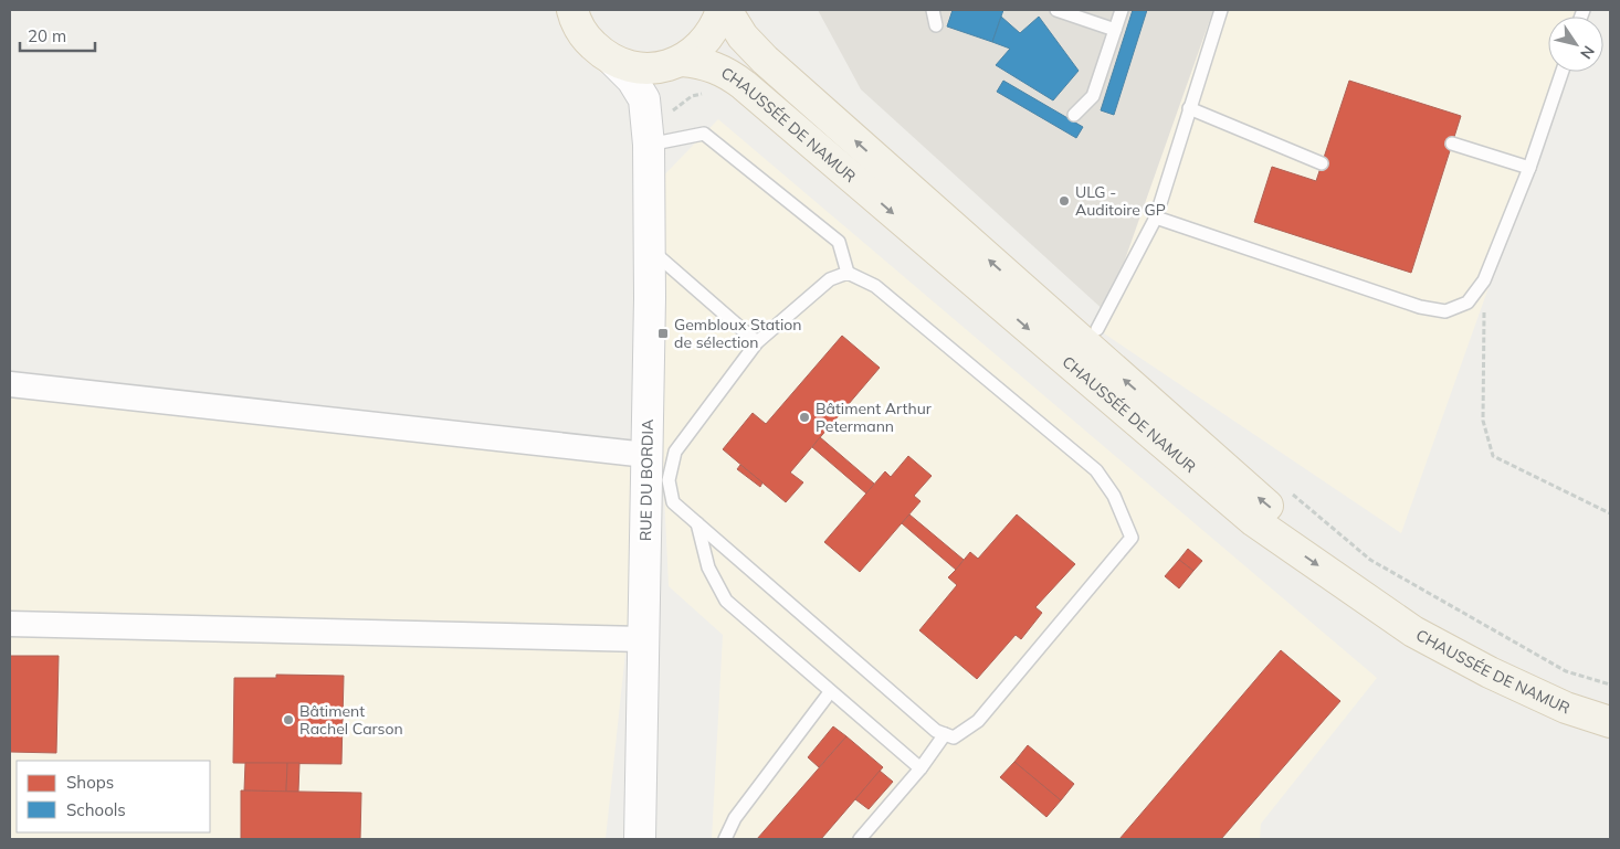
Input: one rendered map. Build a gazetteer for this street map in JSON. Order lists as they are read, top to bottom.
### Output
{
  "streets": {
    "main road": ["CHAUSSÉE DE NAMUR"],
    "street": ["RUE DU BORDIA"]
  },
  "crossings": [
    ["CHAUSSÉE DE NAMUR", "RUE DU BORDIA"]
  ],
  "places": {
    "other": ["ULG - Auditoire GP", "Bâtiment Arthur Petermann", "Bâtiment Rachel Carson"],
    "transit": ["Gembloux Station de sélection"]
  },
  "legend": ["Shops", "Schools"],
  "scale_bar": "20 m",
  "north": "bottom right"
}
